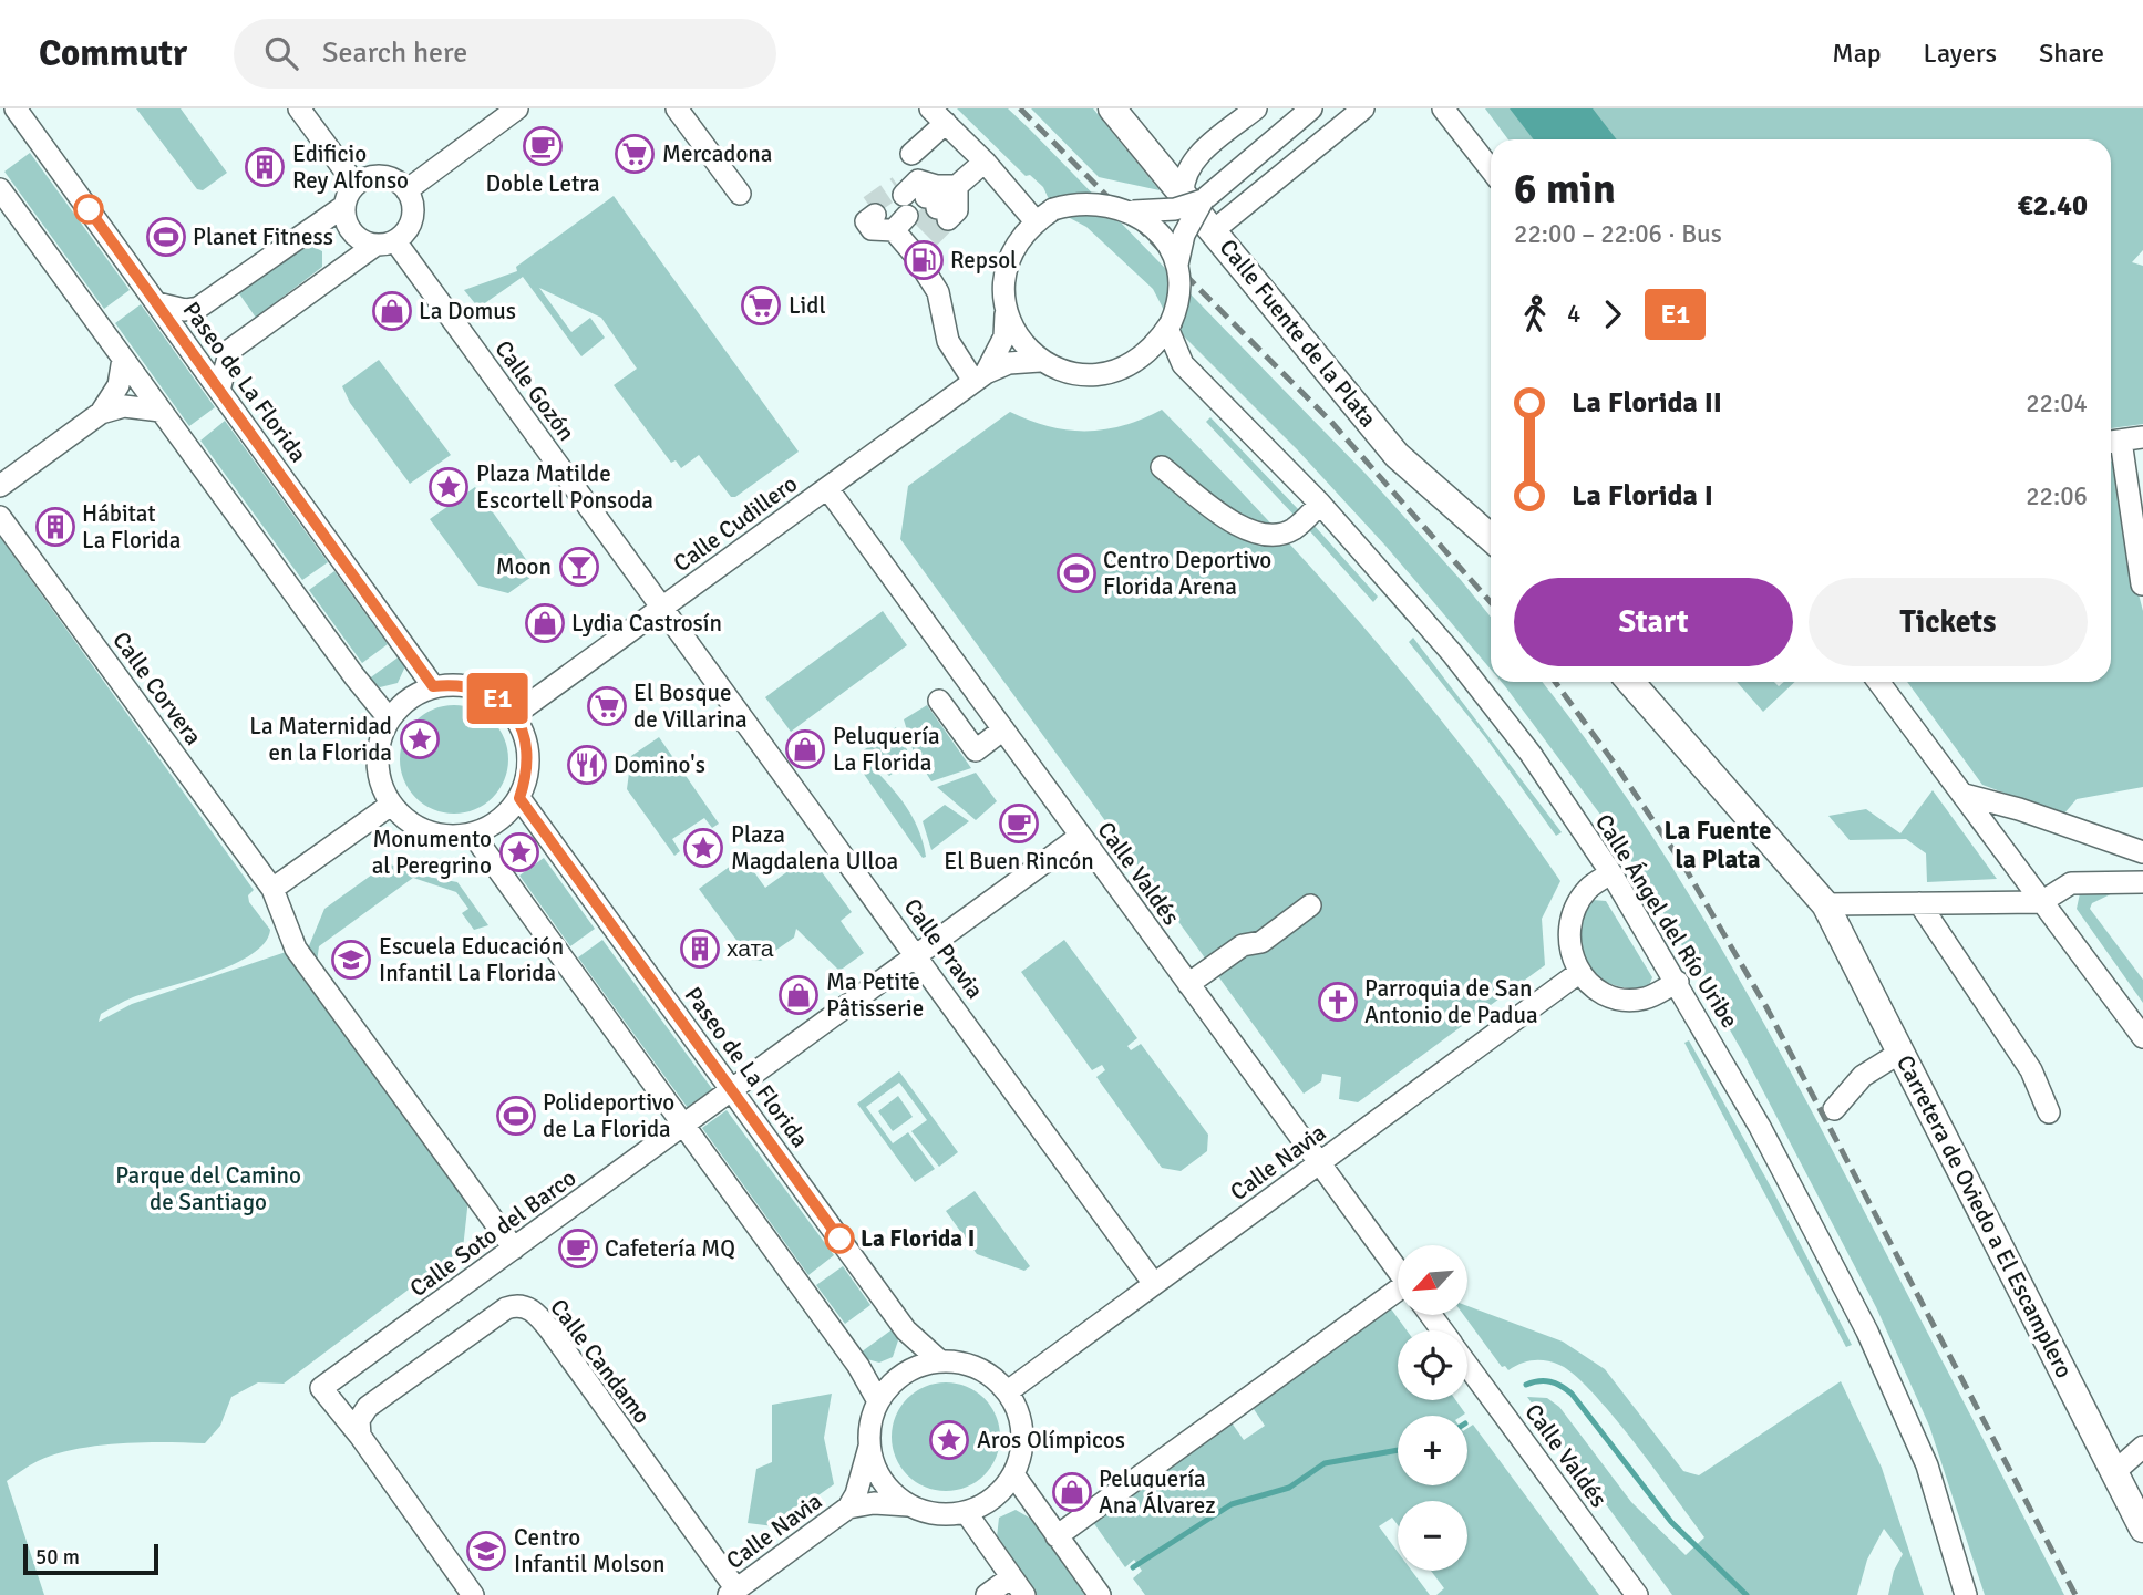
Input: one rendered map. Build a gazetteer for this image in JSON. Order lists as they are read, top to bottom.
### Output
{
  "streets": {
    "main road": ["Calle Fuente de la Plata", "Carretera de Oviedo a El Escamplero"],
    "street": [
      "Paseo de La Florida",
      "Calle Gozón",
      "Calle Cudillero",
      "Calle Corvera",
      "Calle Valdés",
      "Calle Ángel del Río Uribe",
      "Calle Pravia",
      "Calle Navia",
      "Calle Soto del Barco",
      "Calle Candamo"
    ]
  },
  "crossings": [
    ["Paseo de La Florida", "Calle Cudillero"],
    ["Paseo de La Florida", "Calle Navia"],
    ["Paseo de La Florida", "Calle Soto del Barco"],
    ["Calle Gozón", "Calle Cudillero"],
    ["Calle Gozón", "Calle Pravia"],
    ["Calle Cudillero", "Calle Valdés"],
    ["Calle Cudillero", "Calle Ángel del Río Uribe"],
    ["Calle Cudillero", "Calle Pravia"],
    ["Calle Valdés", "Calle Navia"],
    ["Calle Valdés", "Calle Soto del Barco"],
    ["Calle Pravia", "Calle Navia"],
    ["Calle Pravia", "Calle Soto del Barco"],
    ["Calle Navia", "Calle Candamo"],
    ["Calle Soto del Barco", "Calle Candamo"]
  ],
  "districts": ["La Fuente la Plata"],
  "parks": ["Parque del Camino de Santiago"],
  "places": {
    "cafe": ["Doble Letra", "El Buen Rincón", "Cafetería MQ"],
    "supermarket": ["Mercadona", "Lidl", "El Bosque de Villarina"],
    "building": ["Edificio Rey Alfonso", "Hábitat La Florida", "хата"],
    "sports": ["Planet Fitness", "Centro Deportivo Florida Arena", "Polideportivo de La Florida"],
    "fuel station": ["Repsol"],
    "shop": [
      "La Domus",
      "Lydia Castrosín",
      "Peluquería La Florida",
      "Ma Petite Pâtisserie",
      "Peluquería Ana Álvarez"
    ],
    "place": [
      "Plaza Matilde Escortell Ponsoda",
      "La Maternidad en la Florida",
      "Plaza Magdalena Ulloa",
      "Monumento al Peregrino",
      "Aros Olímpicos"
    ],
    "bar": ["Moon"],
    "restaurant": ["Domino's"],
    "school or university": ["Escuela Educación Infantil La Florida", "Centro Infantil Molson"],
    "church": ["Parroquia de San Antonio de Padua"],
    "other": ["La Florida I"]
  },
  "lines": ["bus line E1"],
  "scale_bar": "50 m",
  "north": "bottom left",
  "page": {
    "header": "Commutr",
    "search": "Search here",
    "nav": ["Map", "Layers", "Share"],
    "on_map": "E1",
    "heading": ["6 min", "22:00 – 22:06 · Bus", "€2.40"],
    "legs": ["4", "E1"],
    "list": [
      {
        "name": "La Florida II",
        "value": "22:04"
      },
      {
        "name": "La Florida I",
        "value": "22:06"
      }
    ],
    "buttons": ["Start", "Tickets"],
    "map_buttons": ["+", "−"],
    "scale": "50 m"
  }
}
